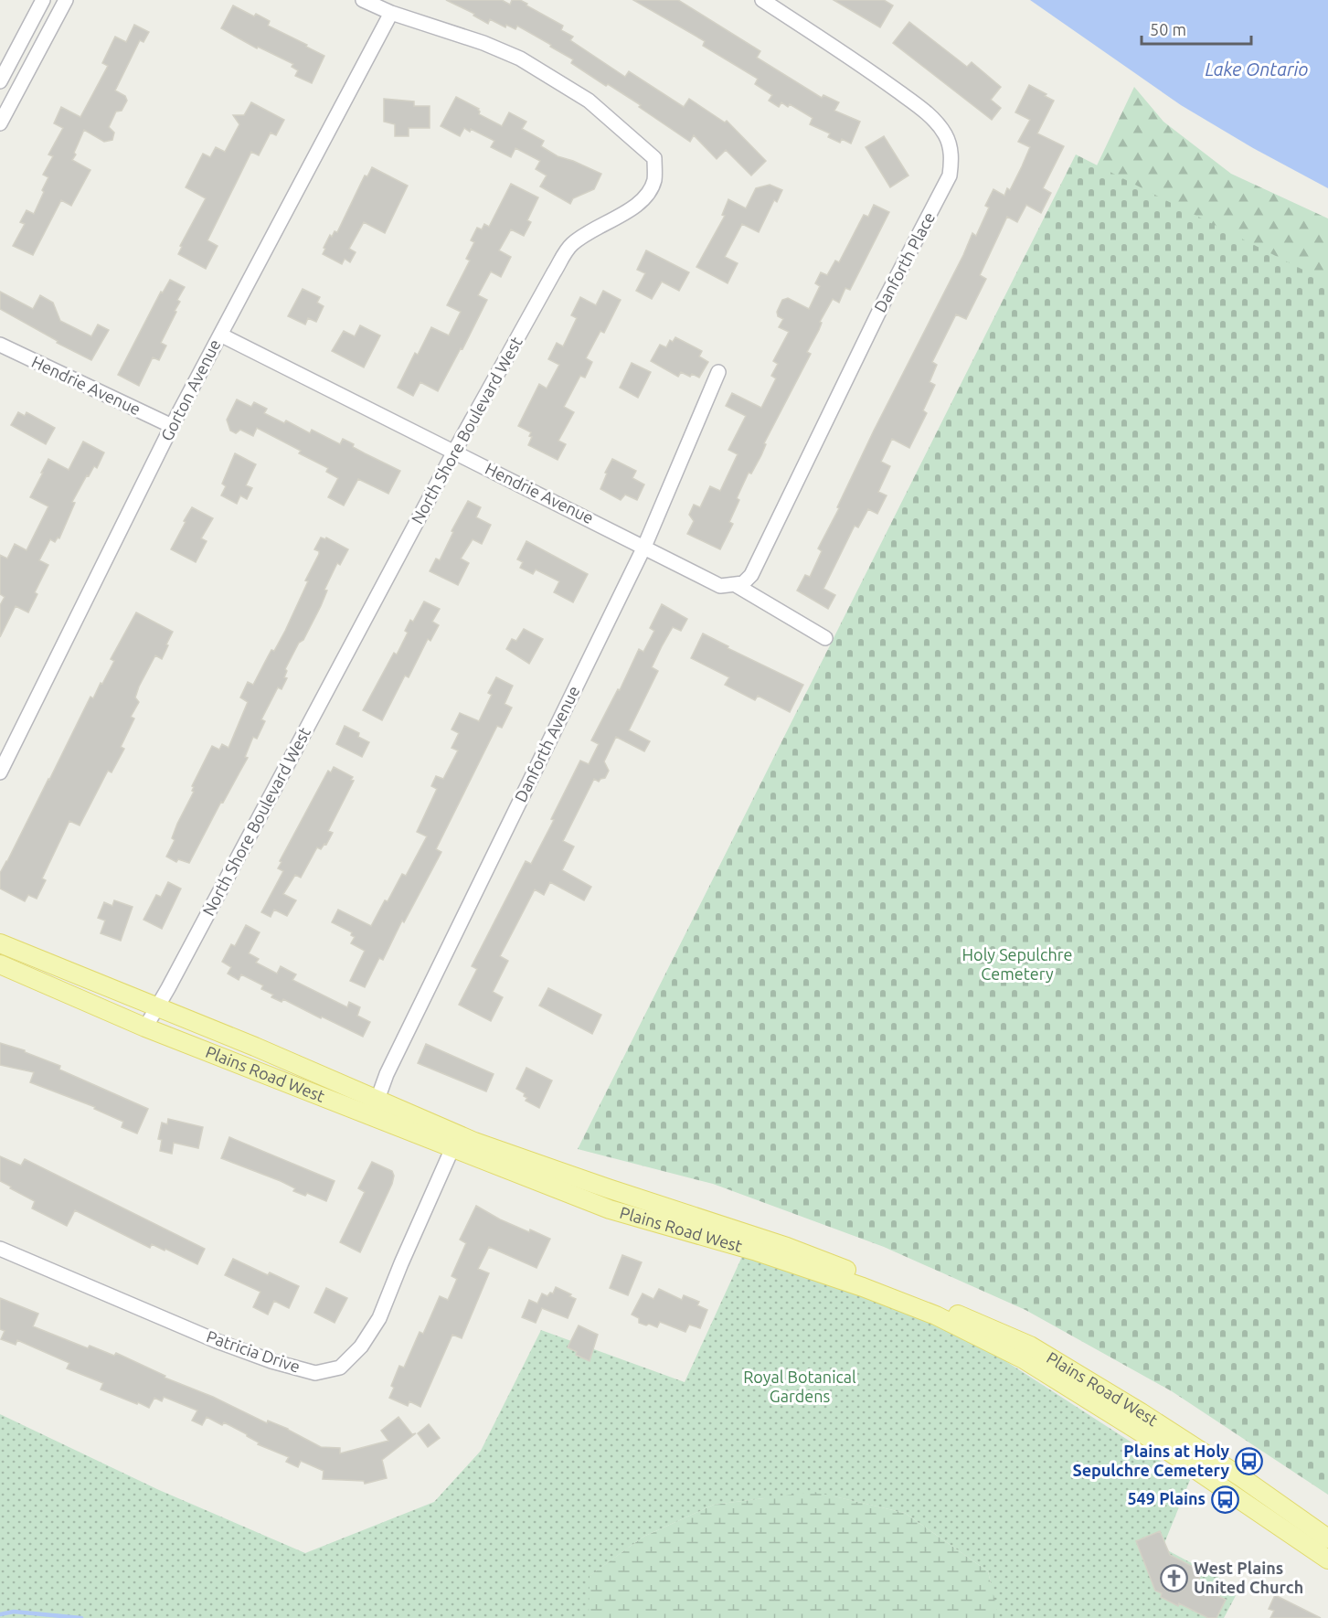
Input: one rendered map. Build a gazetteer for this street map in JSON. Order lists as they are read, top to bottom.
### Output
{
  "streets": {
    "main road": ["Plains Road West"],
    "street": [
      "Danforth Place",
      "Hendrie Avenue",
      "Gorton Avenue",
      "North Shore Boulevard West",
      "Danforth Avenue",
      "Patricia Drive"
    ]
  },
  "crossings": [
    ["Danforth Place", "Hendrie Avenue"],
    ["Hendrie Avenue", "Gorton Avenue"],
    ["Hendrie Avenue", "North Shore Boulevard West"],
    ["Hendrie Avenue", "Danforth Avenue"],
    ["Gorton Avenue", "North Shore Boulevard West"],
    ["North Shore Boulevard West", "Plains Road West"],
    ["Danforth Avenue", "Plains Road West"],
    ["Plains Road West", "Patricia Drive"]
  ],
  "water": ["Lake Ontario"],
  "parks": ["Holy Sepulchre Cemetery", "Royal Botanical Gardens"],
  "places": {
    "bus stop": ["Plains at Holy Sepulchre Cemetery", "549 Plains"],
    "church": ["West Plains United Church"]
  },
  "scale_bar": "50 m"
}
